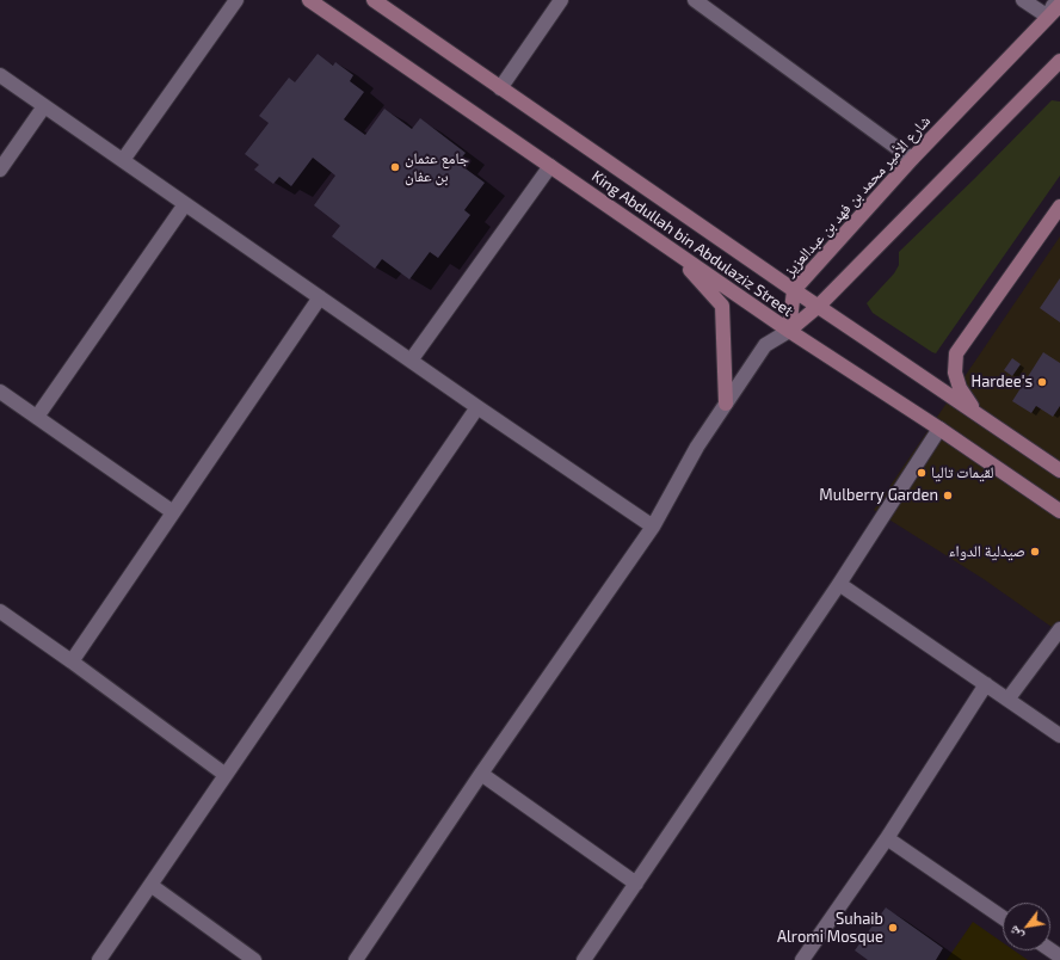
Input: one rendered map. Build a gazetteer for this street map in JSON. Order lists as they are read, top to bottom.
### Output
{
  "streets": {
    "main road": ["شارع الأمير محمد بن فهد بن عبدالعزيز", "King Abdullah bin Abdulaziz Street"]
  },
  "crossings": [
    ["شارع الأمير محمد بن فهد بن عبدالعزيز", "King Abdullah bin Abdulaziz Street"]
  ],
  "places": [
    "جامع عثمان بن عفان",
    "Hardee's",
    "لقيمات تاليا",
    "Mulberry Garden",
    "صيدلية الدواء",
    "Suhaib Alromi Mosque"
  ],
  "north": "bottom left"
}
